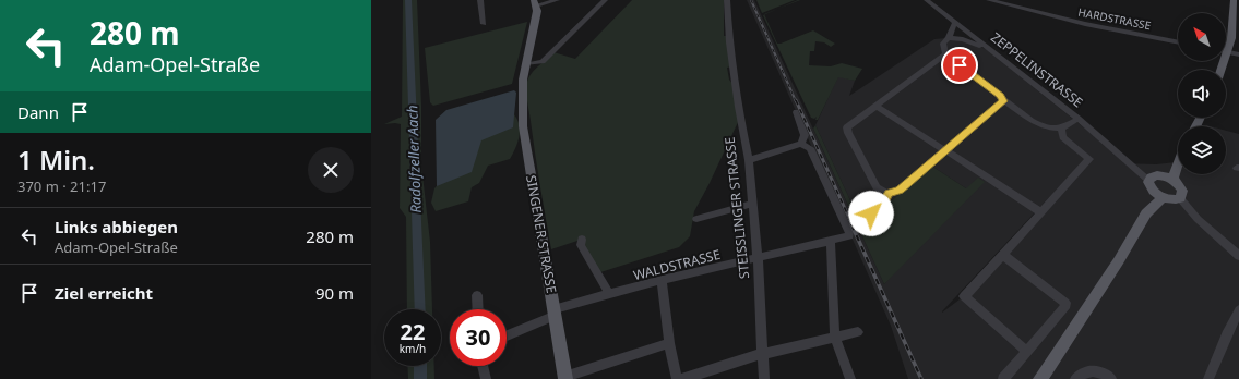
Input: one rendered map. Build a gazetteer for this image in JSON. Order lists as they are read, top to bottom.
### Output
{
  "streets": {
    "main road": ["SINGENER STRASSE"],
    "street": [
      "HARDSTRASSE",
      "ZEPPELINSTRASSE",
      "STEISSLINGER STRASSE",
      "WALDSTRASSE"
    ]
  },
  "crossings": [
    ["STEISSLINGER STRASSE", "WALDSTRASSE"],
    ["SINGENER STRASSE", "WALDSTRASSE"]
  ],
  "water": ["Radolfzeller Aach"],
  "north": "top left",
  "page": {
    "turn": ["280 m", "Adam-Opel-Straße"],
    "then": "Dann",
    "heading": ["1 Min.", "370 m · 21:17"],
    "list": [
      {
        "name": "Links abbiegen",
        "note": "Adam-Opel-Straße",
        "value": "280 m"
      },
      {
        "name": "Ziel erreicht",
        "value": "90 m"
      }
    ],
    "speed": "22 km/h",
    "limit": "30"
  }
}
